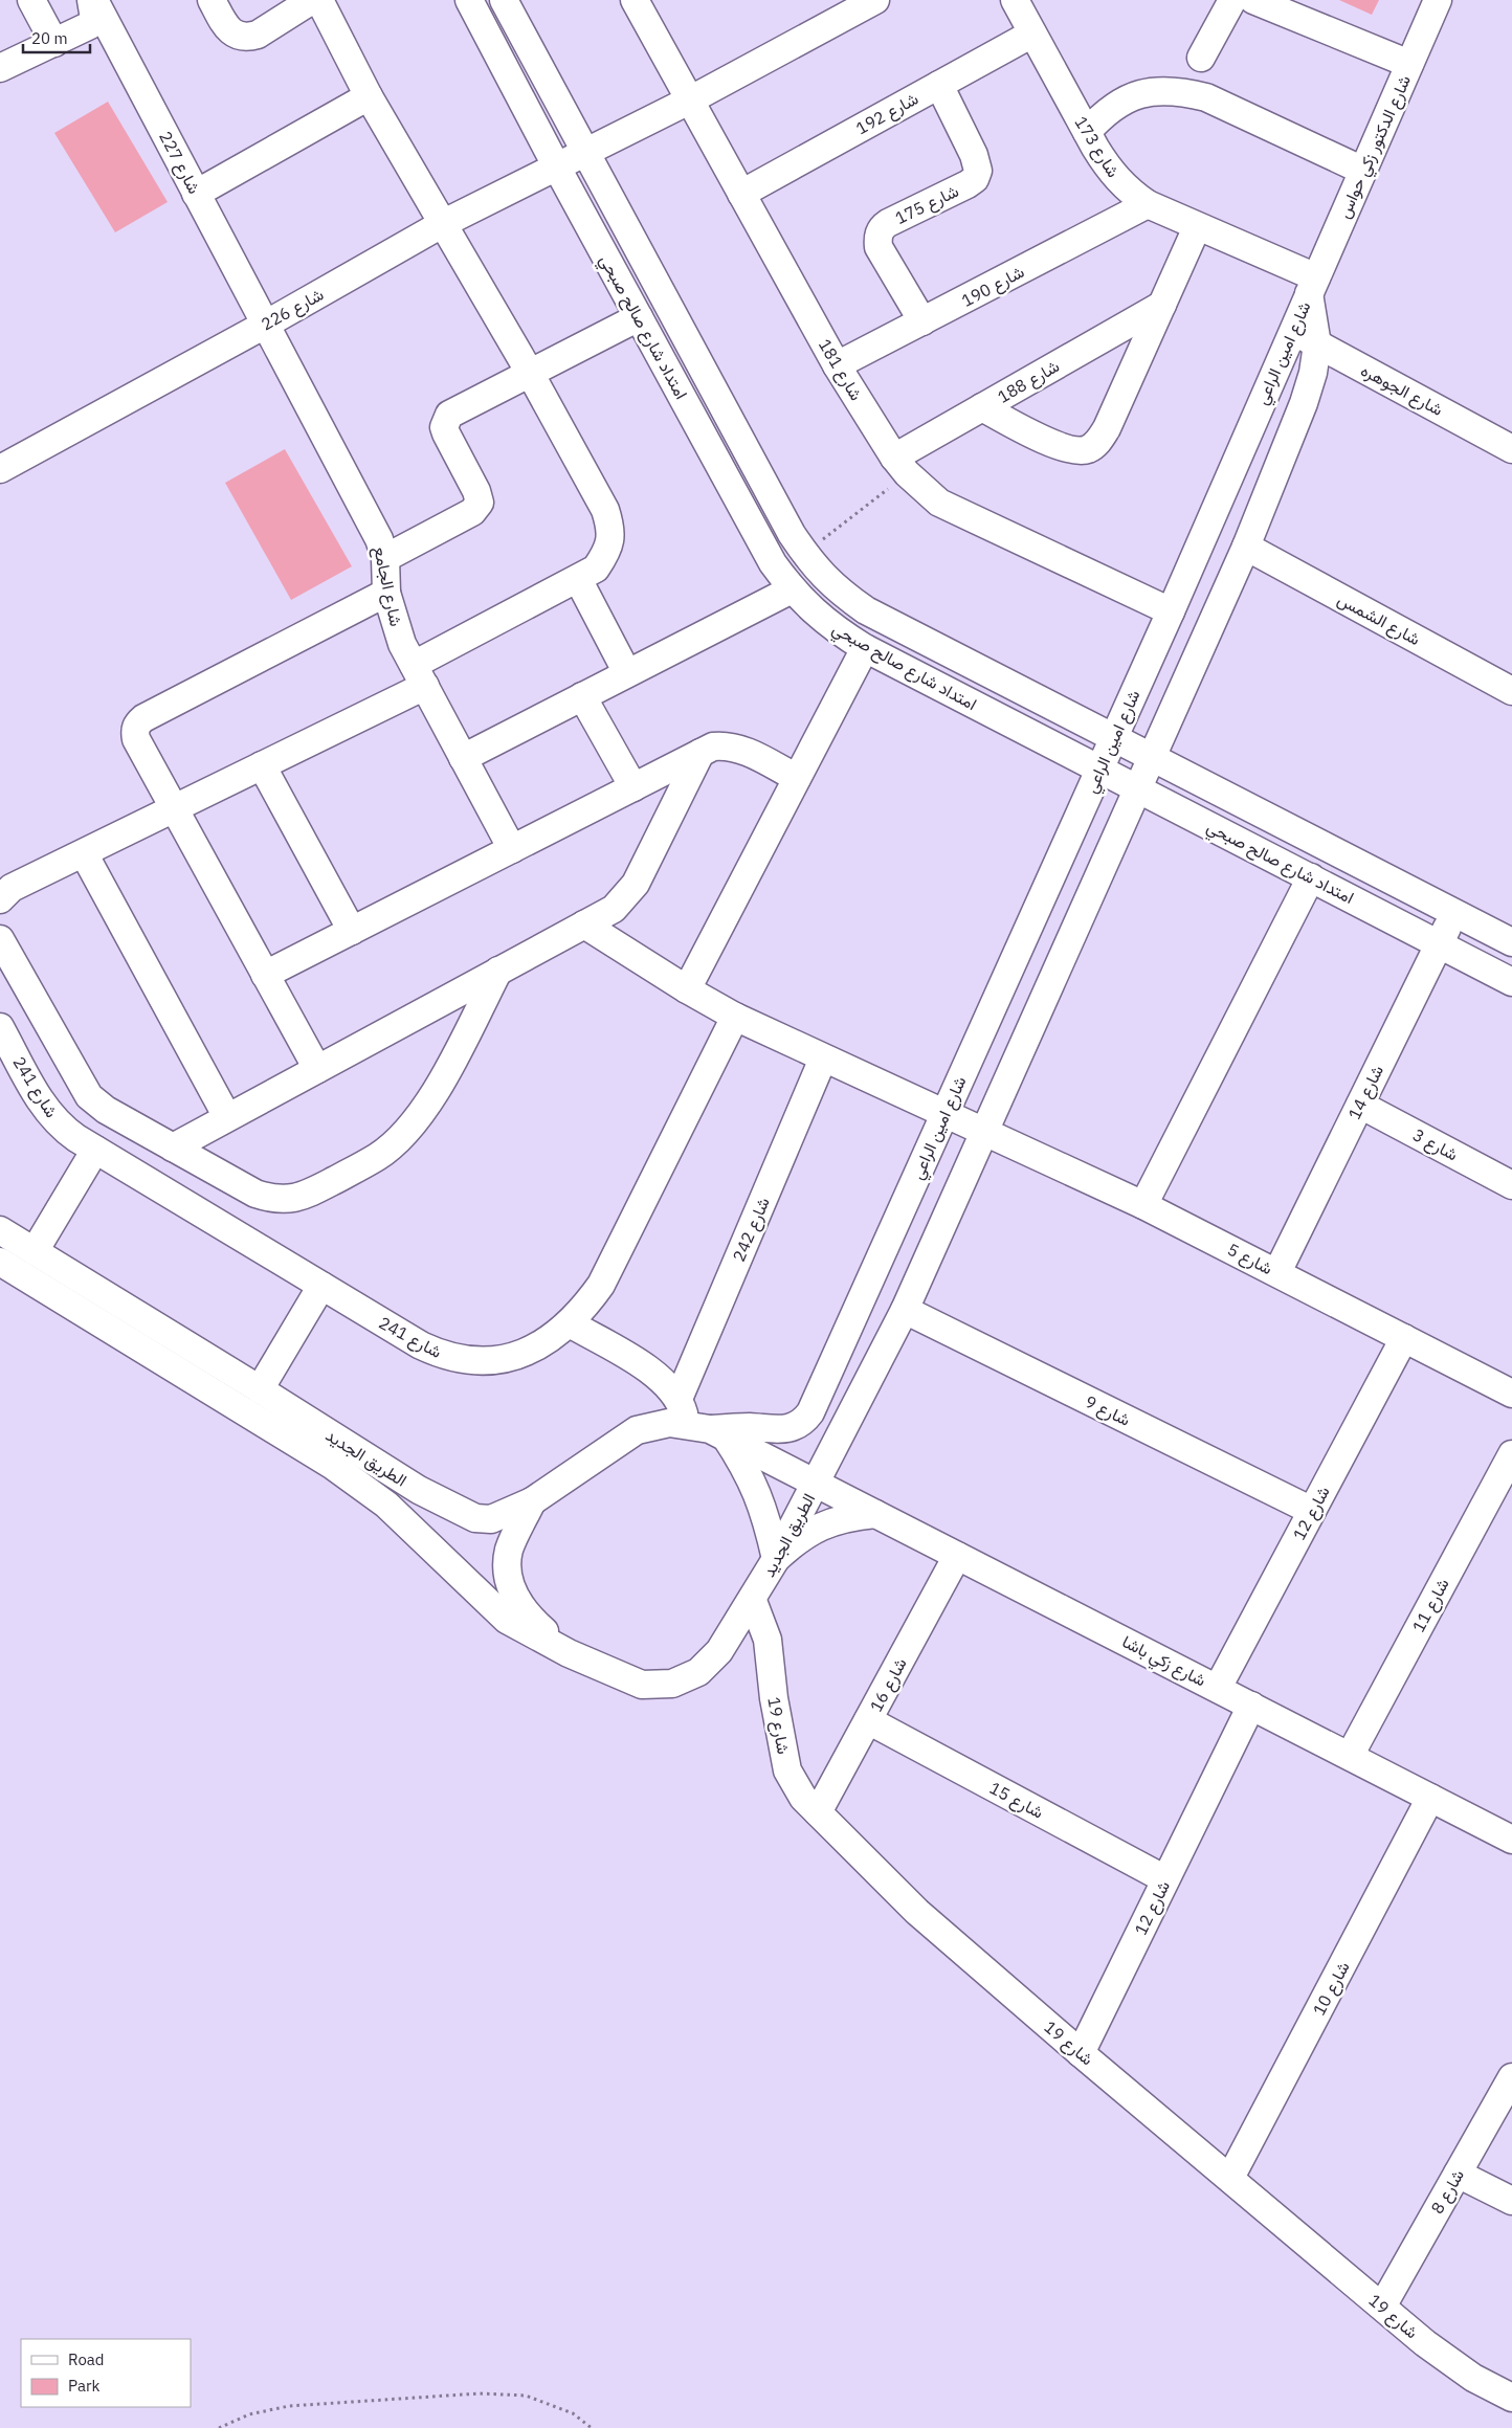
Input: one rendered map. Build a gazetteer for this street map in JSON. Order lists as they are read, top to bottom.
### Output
{
  "streets": {
    "street": [
      "شارع 192",
      "شارع 173",
      "شارع الدكتور زكي حواس",
      "شارع 227",
      "شارع 175",
      "شارع 190",
      "شارع 226",
      "امتداد شارع صالح صبحي",
      "شارع امين الراعي",
      "شارع 181",
      "شارع 188",
      "شارع الجوهره",
      "شارع الجامع",
      "شارع الشمس",
      "شارع 241",
      "شارع 14",
      "شارع 3",
      "شارع 242",
      "شارع 5",
      "شارع 9",
      "الطريق الجديد",
      "شارع 12",
      "شارع 11",
      "شارع زكي باشا",
      "شارع 16",
      "شارع 19",
      "شارع 15",
      "شارع 10",
      "شارع 8"
    ]
  },
  "crossings": [
    ["شارع 192", "شارع 173"],
    ["شارع 192", "شارع 175"],
    ["شارع 192", "شارع 181"],
    ["شارع 173", "شارع الدكتور زكي حواس"],
    ["شارع 173", "شارع 190"],
    ["شارع 173", "شارع امين الراعي"],
    ["شارع الدكتور زكي حواس", "شارع امين الراعي"],
    ["شارع 227", "شارع 226"],
    ["شارع 227", "شارع الجامع"],
    ["شارع 175", "شارع 190"],
    ["شارع 190", "شارع 181"],
    ["شارع 226", "امتداد شارع صالح صبحي"],
    ["شارع 226", "شارع 181"],
    ["شارع 226", "شارع الجامع"],
    ["امتداد شارع صالح صبحي", "شارع امين الراعي"],
    ["امتداد شارع صالح صبحي", "شارع 14"],
    ["شارع امين الراعي", "شارع 181"],
    ["شارع امين الراعي", "شارع الجوهره"],
    ["شارع امين الراعي", "شارع الشمس"],
    ["شارع امين الراعي", "شارع 242"],
    ["شارع امين الراعي", "شارع 5"],
    ["شارع امين الراعي", "شارع 9"],
    ["شارع امين الراعي", "الطريق الجديد"],
    ["شارع امين الراعي", "شارع زكي باشا"],
    ["شارع 181", "شارع 188"],
    ["شارع 241", "شارع 5"],
    ["شارع 14", "شارع 3"],
    ["شارع 14", "شارع 5"],
    ["شارع 242", "شارع 5"],
    ["شارع 242", "الطريق الجديد"],
    ["شارع 5", "شارع 12"],
    ["شارع 9", "شارع 12"],
    ["الطريق الجديد", "شارع زكي باشا"],
    ["الطريق الجديد", "شارع 19"],
    ["شارع 12", "شارع زكي باشا"],
    ["شارع 12", "شارع 19"],
    ["شارع 12", "شارع 15"],
    ["شارع 11", "شارع زكي باشا"],
    ["شارع زكي باشا", "شارع 16"],
    ["شارع زكي باشا", "شارع 10"],
    ["شارع 16", "شارع 19"],
    ["شارع 16", "شارع 15"],
    ["شارع 19", "شارع 10"],
    ["شارع 19", "شارع 8"]
  ],
  "legend": ["Road", "Park"],
  "scale_bar": "20 m"
}
